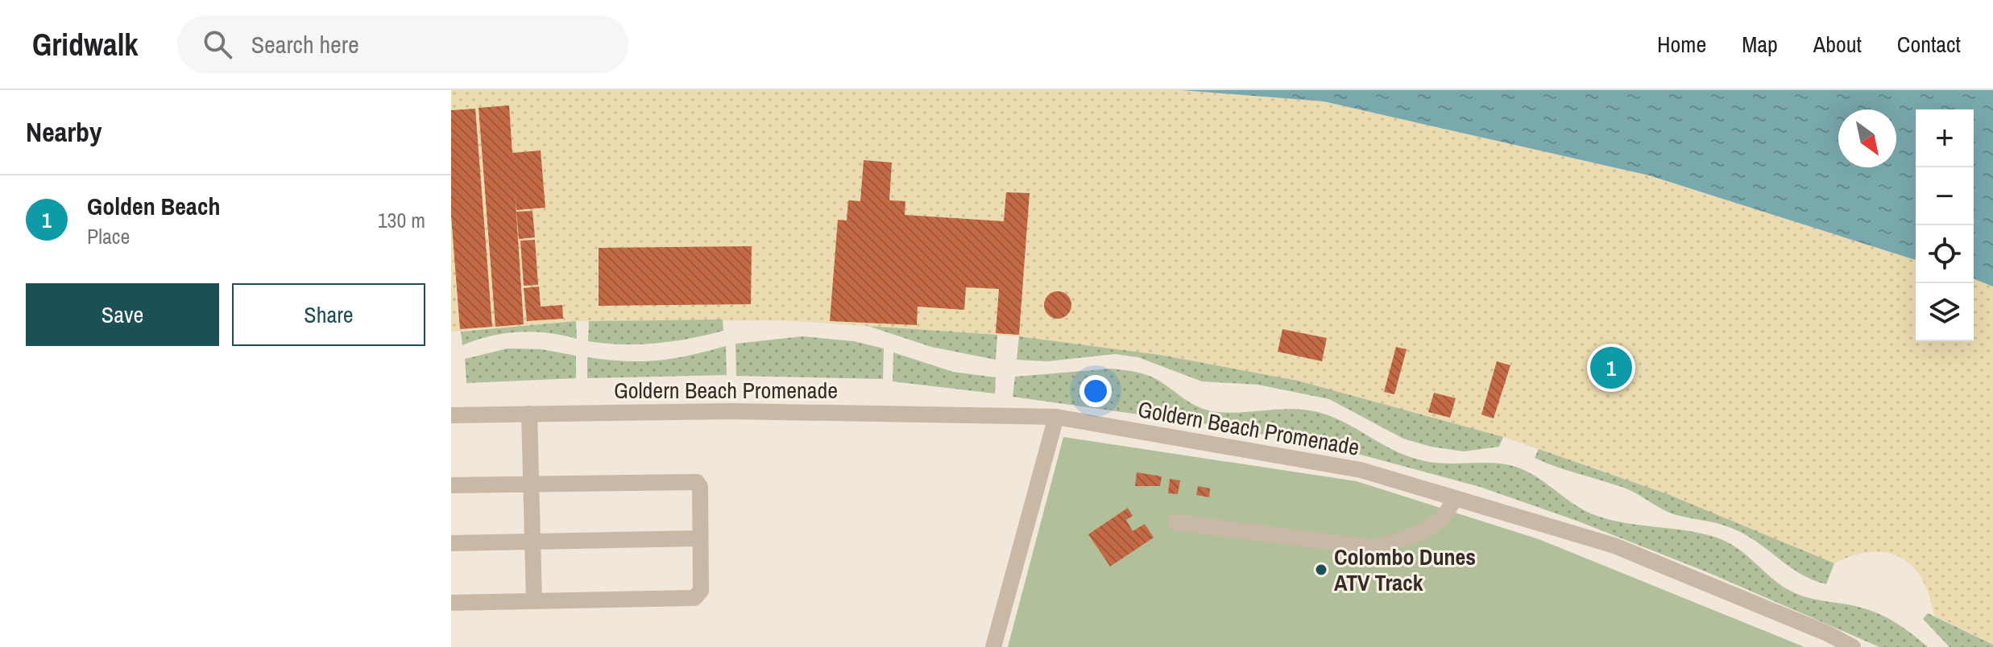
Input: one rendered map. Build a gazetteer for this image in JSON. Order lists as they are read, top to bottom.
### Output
{
  "streets": {
    "street": ["Goldern Beach Promenade"]
  },
  "places": ["Colombo Dunes ATV Track"],
  "north": "bottom right",
  "page": {
    "header": "Gridwalk",
    "search": "Search here",
    "nav": [
      "Home",
      "Map",
      "About",
      "Contact"
    ],
    "heading": "Nearby",
    "map_buttons": ["+", "−"],
    "list": [
      {
        "mark": "1",
        "name": "Golden Beach",
        "note": "Place",
        "value": "130 m"
      }
    ],
    "buttons": ["Save", "Share"],
    "pins": "1"
  }
}
